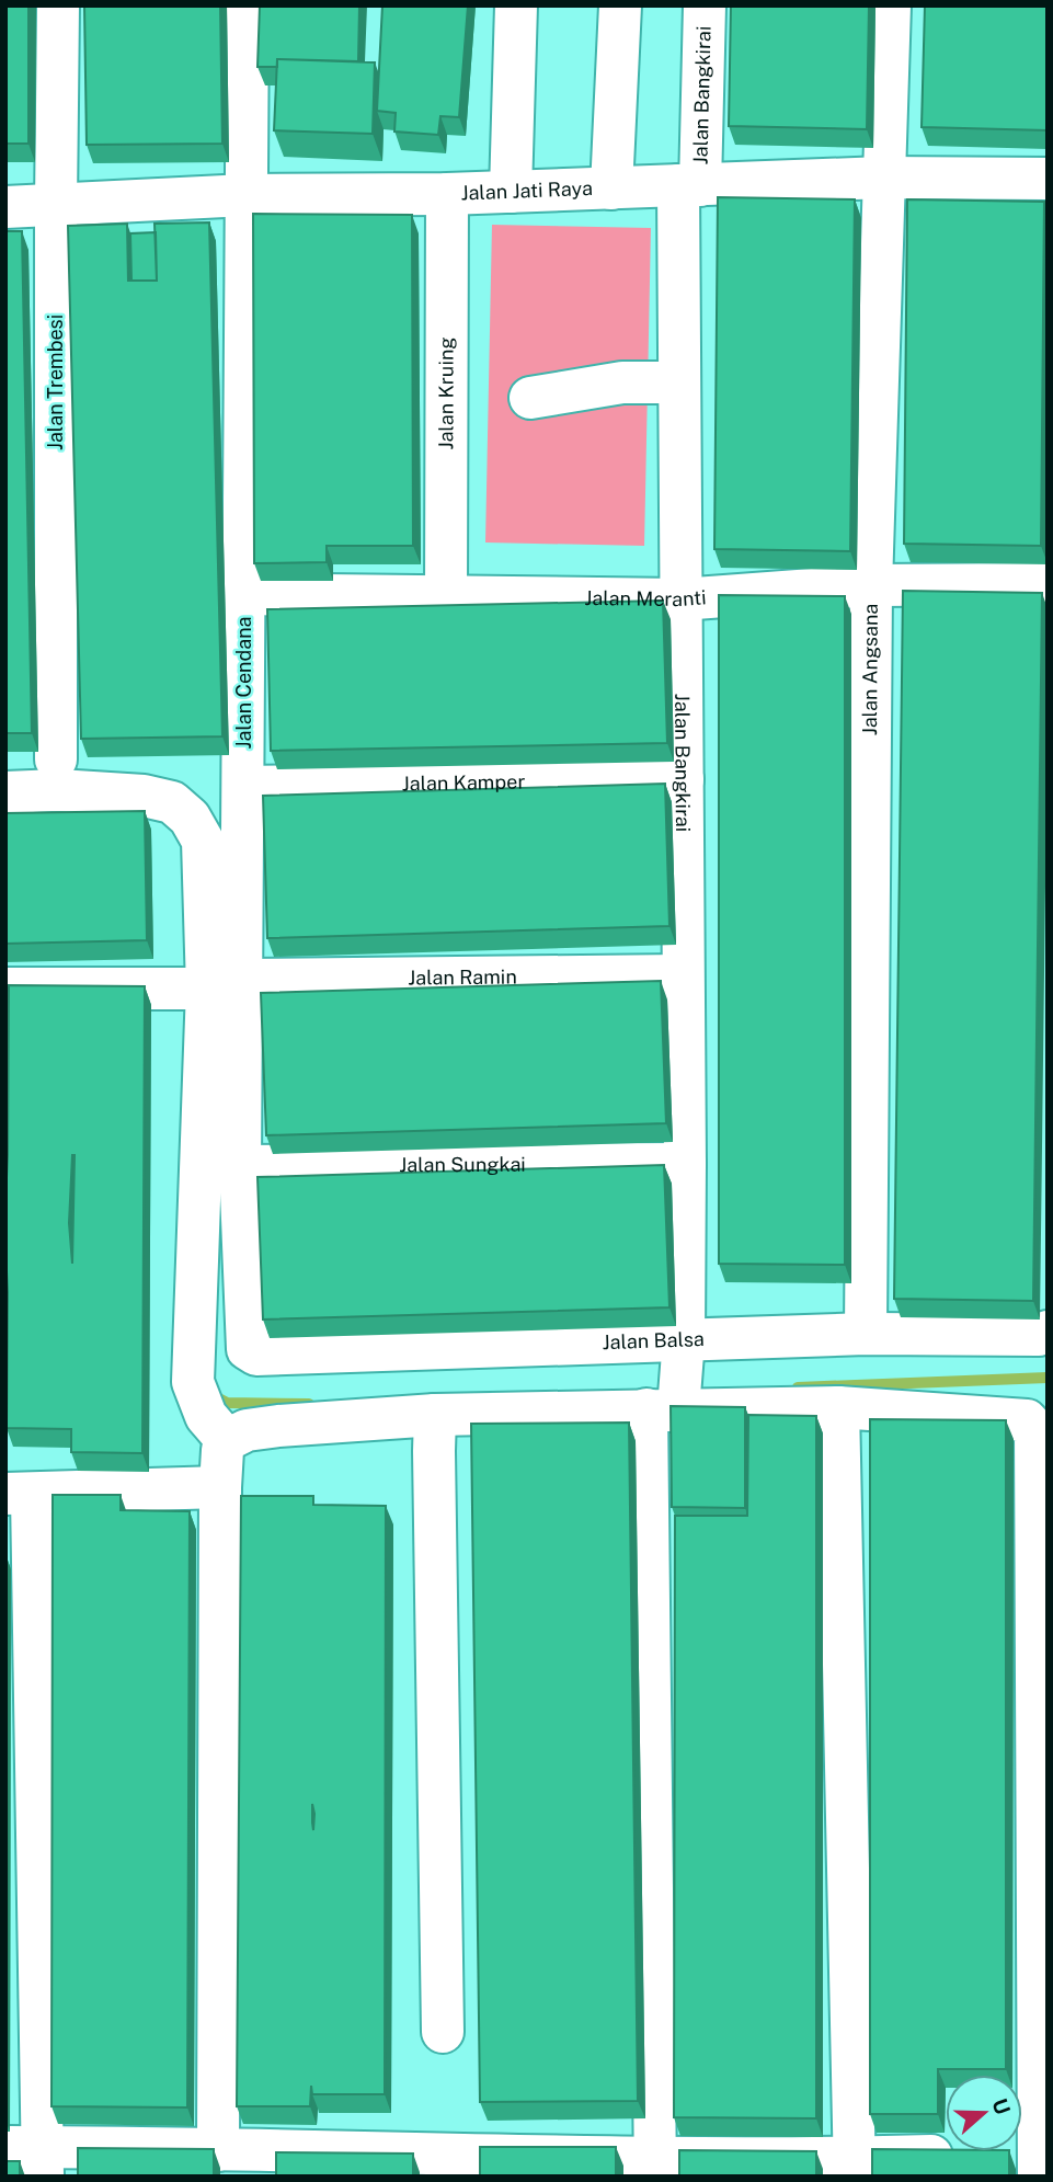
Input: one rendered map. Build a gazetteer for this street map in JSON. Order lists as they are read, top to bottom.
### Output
{
  "streets": {
    "street": [
      "Jalan Bangkirai",
      "Jalan Jati Raya",
      "Jalan Trembesi",
      "Jalan Kruing",
      "Jalan Meranti",
      "Jalan Angsana",
      "Jalan Cendana",
      "Jalan Kamper",
      "Jalan Ramin",
      "Jalan Sungkai",
      "Jalan Balsa"
    ]
  },
  "crossings": [
    ["Jalan Bangkirai", "Jalan Jati Raya"],
    ["Jalan Bangkirai", "Jalan Meranti"],
    ["Jalan Bangkirai", "Jalan Kamper"],
    ["Jalan Bangkirai", "Jalan Ramin"],
    ["Jalan Bangkirai", "Jalan Sungkai"],
    ["Jalan Bangkirai", "Jalan Balsa"],
    ["Jalan Jati Raya", "Jalan Trembesi"],
    ["Jalan Jati Raya", "Jalan Kruing"],
    ["Jalan Jati Raya", "Jalan Angsana"],
    ["Jalan Jati Raya", "Jalan Cendana"],
    ["Jalan Kruing", "Jalan Meranti"],
    ["Jalan Meranti", "Jalan Angsana"],
    ["Jalan Meranti", "Jalan Cendana"],
    ["Jalan Angsana", "Jalan Balsa"],
    ["Jalan Cendana", "Jalan Kamper"],
    ["Jalan Cendana", "Jalan Ramin"],
    ["Jalan Cendana", "Jalan Sungkai"],
    ["Jalan Cendana", "Jalan Balsa"]
  ],
  "north": "right"
}
